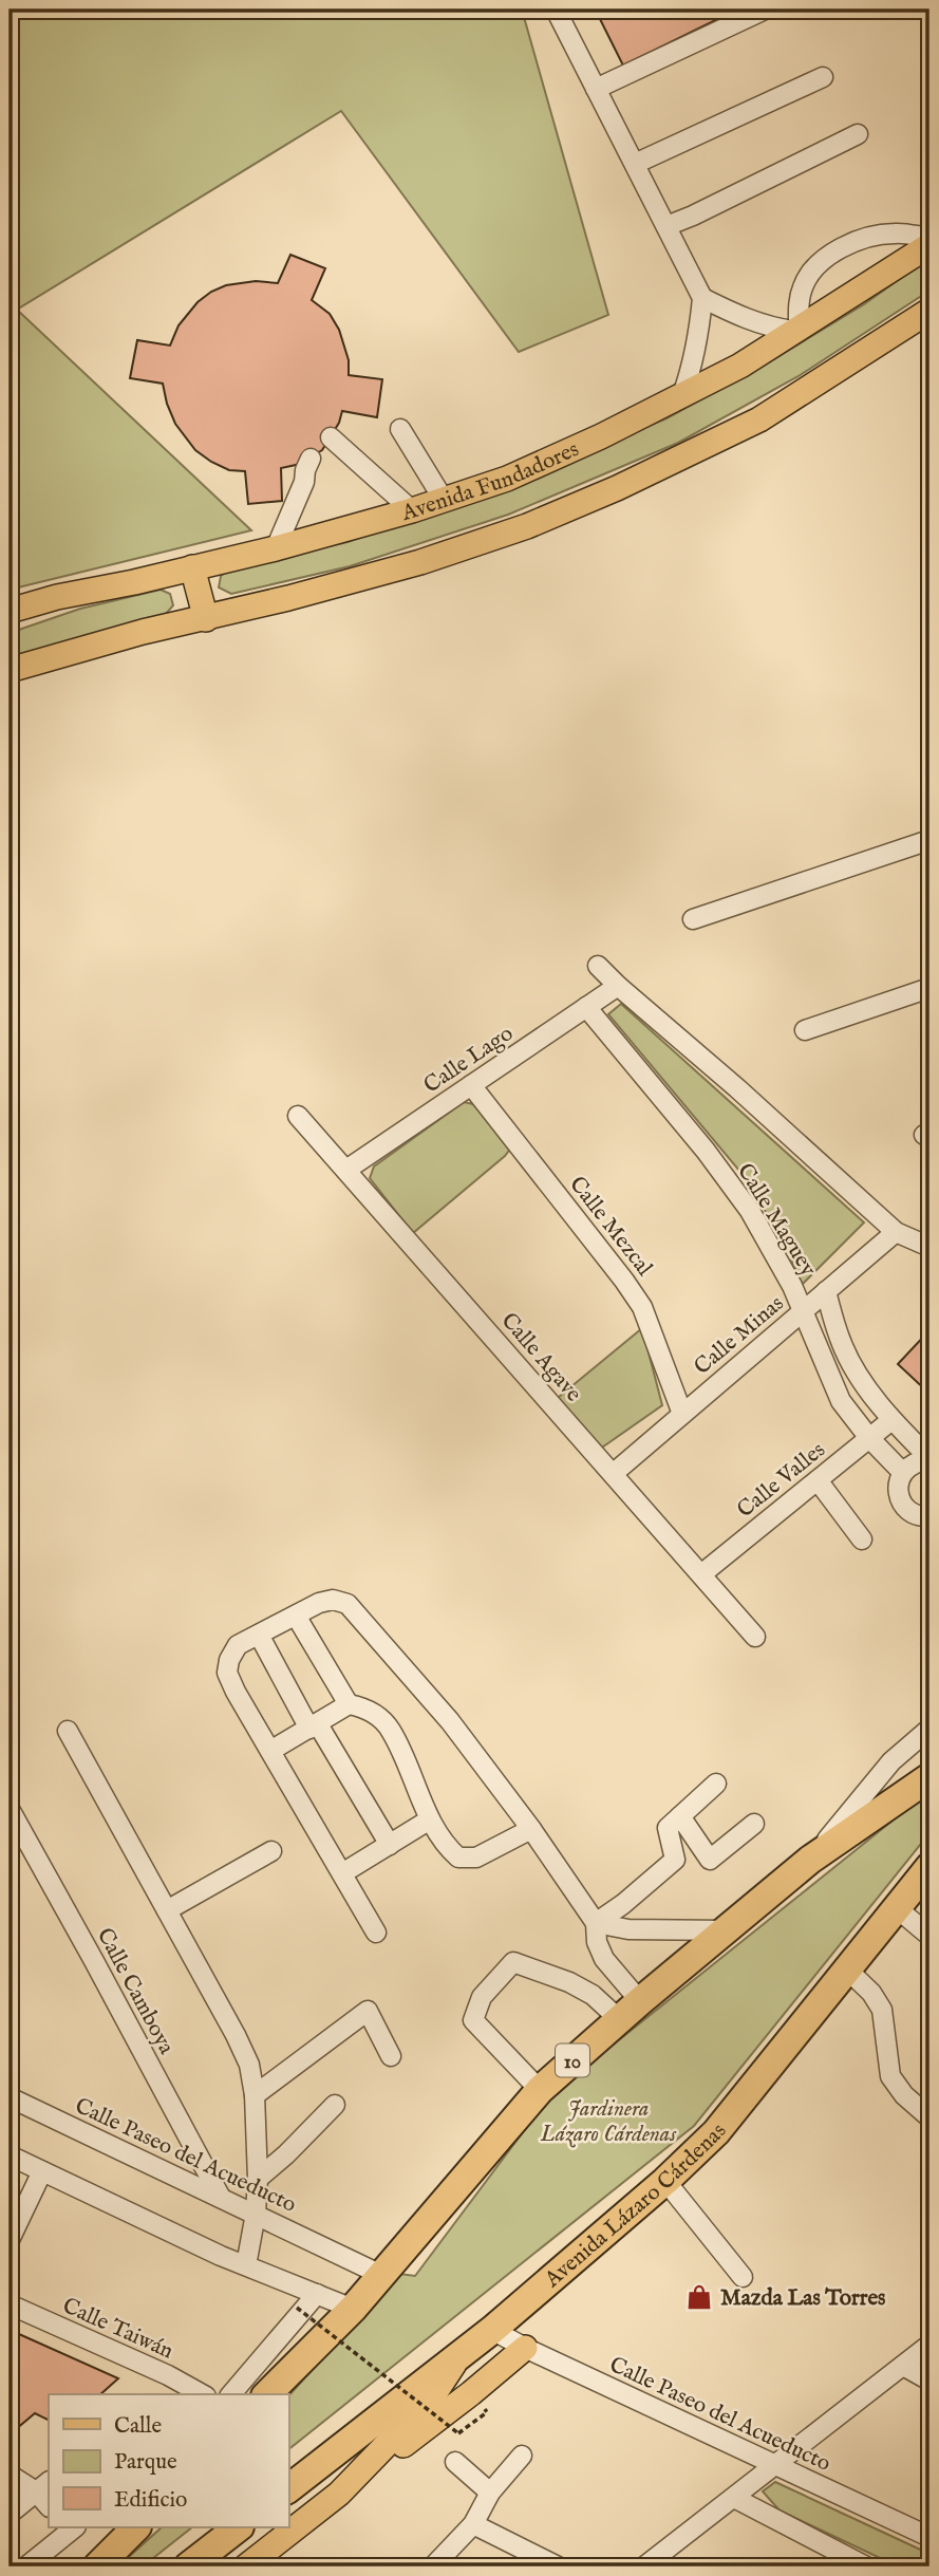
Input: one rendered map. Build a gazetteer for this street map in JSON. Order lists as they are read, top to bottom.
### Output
{
  "streets": {
    "highway": ["10", "Avenida Lázaro Cárdenas"],
    "main road": ["Avenida Fundadores"],
    "street": [
      "Calle Lago",
      "Calle Maguey",
      "Calle Mezcal",
      "Calle Minas",
      "Calle Agave",
      "Calle Valles",
      "Calle Camboya",
      "Calle Paseo del Acueducto",
      "Calle Taiwán"
    ]
  },
  "crossings": [
    ["Calle Lago", "Calle Maguey"],
    ["Calle Lago", "Calle Mezcal"],
    ["Calle Lago", "Calle Agave"],
    ["Calle Maguey", "Calle Minas"],
    ["Calle Maguey", "Calle Valles"],
    ["Calle Mezcal", "Calle Minas"],
    ["Calle Minas", "Calle Agave"],
    ["Calle Agave", "Calle Valles"],
    ["Calle Camboya", "Calle Paseo del Acueducto"],
    ["10", "Calle Paseo del Acueducto"],
    ["Calle Paseo del Acueducto", "Avenida Lázaro Cárdenas"]
  ],
  "parks": ["Jardinera Lázaro Cárdenas"],
  "places": {
    "shop": ["Mazda Las Torres"]
  },
  "legend": ["Calle", "Parque", "Edificio"]
}
